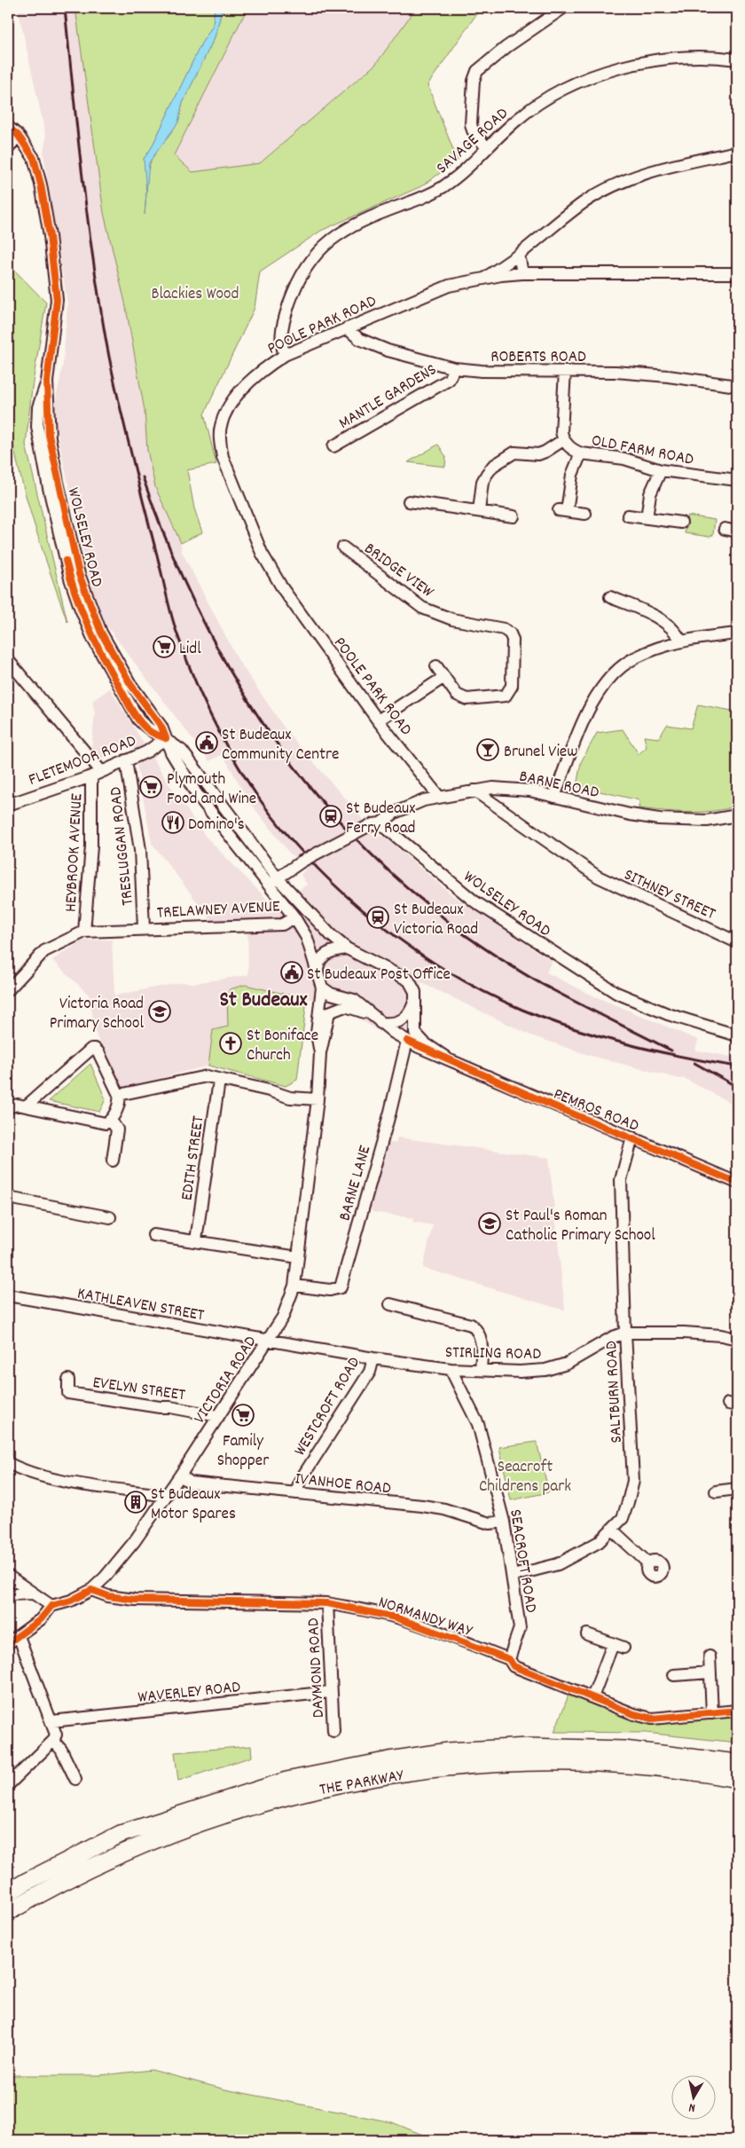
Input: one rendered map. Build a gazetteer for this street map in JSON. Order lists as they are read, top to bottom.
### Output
{
  "streets": {
    "highway": ["THE PARKWAY"],
    "street": [
      "SAVAGE ROAD",
      "POOLE PARK ROAD",
      "ROBERTS ROAD",
      "MANTLE GARDENS",
      "OLD FARM ROAD",
      "WOLSELEY ROAD",
      "BRIDGE VIEW",
      "FLETEMOOR ROAD",
      "BARNE ROAD",
      "TRESLUGGAN ROAD",
      "HEYBROOK AVENUE",
      "SITHNEY STREET",
      "TRELAWNEY AVENUE",
      "PEMROS ROAD",
      "EDITH STREET",
      "BARNE LANE",
      "KATHLEAVEN STREET",
      "STIRLING ROAD",
      "VICTORIA ROAD",
      "EVELYN STREET",
      "SALTBURN ROAD",
      "WESTCROFT ROAD",
      "IVANHOE ROAD",
      "SEACROFT ROAD",
      "NORMANDY WAY",
      "DAYMOND ROAD",
      "WAVERLEY ROAD"
    ]
  },
  "crossings": [
    ["SAVAGE ROAD", "POOLE PARK ROAD"],
    ["POOLE PARK ROAD", "ROBERTS ROAD"],
    ["POOLE PARK ROAD", "BARNE ROAD"],
    ["ROBERTS ROAD", "MANTLE GARDENS"],
    ["WOLSELEY ROAD", "FLETEMOOR ROAD"],
    ["WOLSELEY ROAD", "BARNE ROAD"],
    ["WOLSELEY ROAD", "TRELAWNEY AVENUE"],
    ["WOLSELEY ROAD", "PEMROS ROAD"],
    ["WOLSELEY ROAD", "VICTORIA ROAD"],
    ["FLETEMOOR ROAD", "TRESLUGGAN ROAD"],
    ["FLETEMOOR ROAD", "HEYBROOK AVENUE"],
    ["BARNE ROAD", "SITHNEY STREET"],
    ["TRESLUGGAN ROAD", "TRELAWNEY AVENUE"],
    ["HEYBROOK AVENUE", "TRELAWNEY AVENUE"],
    ["PEMROS ROAD", "BARNE LANE"],
    ["PEMROS ROAD", "VICTORIA ROAD"],
    ["PEMROS ROAD", "SALTBURN ROAD"],
    ["BARNE LANE", "VICTORIA ROAD"],
    ["KATHLEAVEN STREET", "STIRLING ROAD"],
    ["KATHLEAVEN STREET", "VICTORIA ROAD"],
    ["STIRLING ROAD", "VICTORIA ROAD"],
    ["STIRLING ROAD", "SALTBURN ROAD"],
    ["STIRLING ROAD", "WESTCROFT ROAD"],
    ["STIRLING ROAD", "SEACROFT ROAD"],
    ["VICTORIA ROAD", "EVELYN STREET"],
    ["VICTORIA ROAD", "IVANHOE ROAD"],
    ["VICTORIA ROAD", "NORMANDY WAY"],
    ["SALTBURN ROAD", "SEACROFT ROAD"],
    ["WESTCROFT ROAD", "IVANHOE ROAD"],
    ["IVANHOE ROAD", "SEACROFT ROAD"],
    ["SEACROFT ROAD", "NORMANDY WAY"],
    ["NORMANDY WAY", "DAYMOND ROAD"],
    ["DAYMOND ROAD", "WAVERLEY ROAD"]
  ],
  "districts": ["St Budeaux"],
  "parks": ["Blackies Wood", "Seacroft Childrens park"],
  "places": {
    "supermarket": ["Lidl", "Plymouth Food and Wine", "Family Shopper"],
    "public building": ["St Budeaux Community Centre", "St Budeaux Post Office"],
    "bar": ["Brunel View"],
    "station": ["St Budeaux Ferry Road", "St Budeaux Victoria Road"],
    "restaurant": ["Domino's"],
    "school or university": ["Victoria Road Primary School", "St Paul's Roman Catholic Primary School"],
    "church": ["St Boniface Church"],
    "building": ["St Budeaux Motor Spares"]
  },
  "north": "bottom"
}
